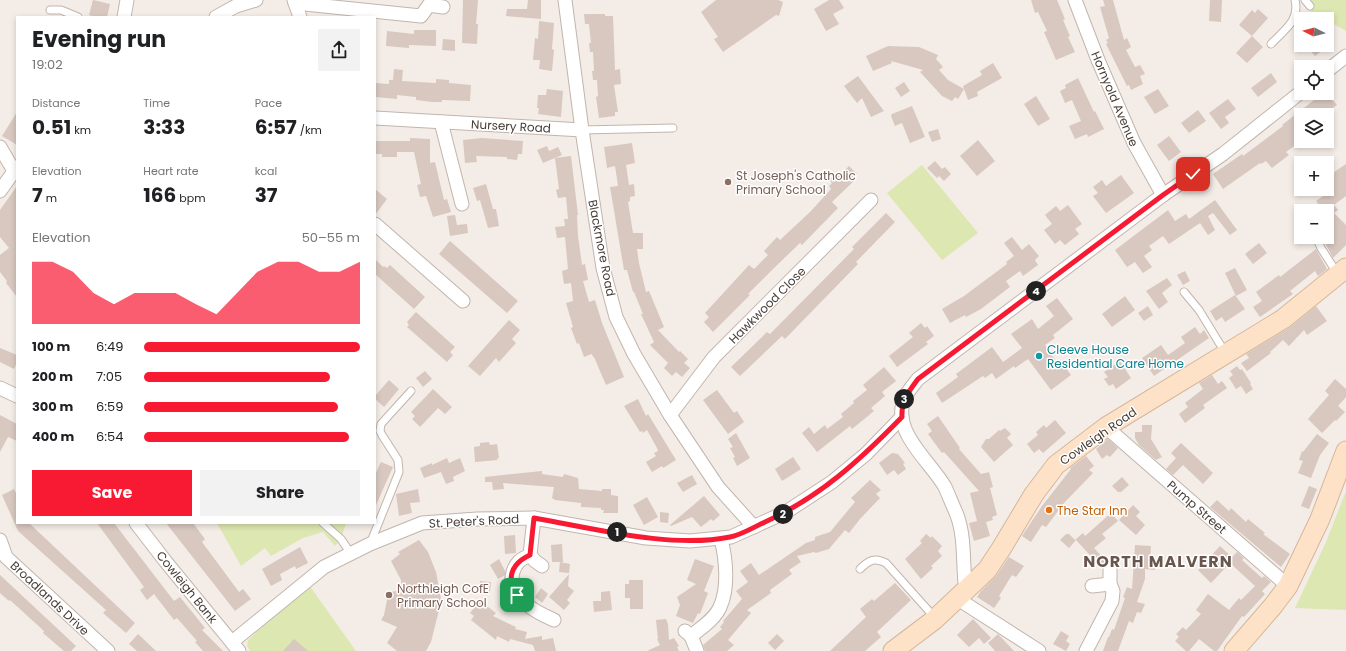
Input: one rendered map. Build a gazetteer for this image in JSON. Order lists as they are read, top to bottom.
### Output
{
  "streets": {
    "main road": ["Cowleigh Road"],
    "street": [
      "Hornyold Avenue",
      "Nursery Road",
      "Blackmore Road",
      "Hawkwood Close",
      "Pump Street",
      "St. Peter's Road",
      "Cowleigh Bank",
      "Broadlands Drive"
    ]
  },
  "crossings": [
    ["Nursery Road", "Blackmore Road"],
    ["Blackmore Road", "Hawkwood Close"],
    ["Blackmore Road", "St. Peter's Road"],
    ["Cowleigh Road", "Pump Street"],
    ["St. Peter's Road", "Cowleigh Bank"]
  ],
  "districts": ["NORTH MALVERN"],
  "places": [
    "St Joseph's Catholic Primary School",
    "Cleeve House Residential Care Home",
    "The Star Inn",
    "Northleigh CofE Primary School"
  ],
  "north": "left",
  "page": {
    "map_buttons": ["+", "−"],
    "heading": ["Evening run", "19:02"],
    "stats": [
      ["Distance", "0.51 km"],
      ["Time", "3:33"],
      ["Pace", "6:57 /km"],
      ["Elevation", "7 m"],
      ["Heart rate", "166 bpm"],
      ["kcal", "37"]
    ],
    "chart": ["Elevation", "50–55 m"],
    "pins": [
      "4",
      "3",
      "2",
      "1"
    ],
    "list": [
      {
        "name": "100 m",
        "note": "6:49"
      },
      {
        "name": "200 m",
        "note": "7:05"
      },
      {
        "name": "300 m",
        "note": "6:59"
      },
      {
        "name": "400 m",
        "note": "6:54"
      }
    ],
    "buttons": ["Save", "Share"]
  }
}
